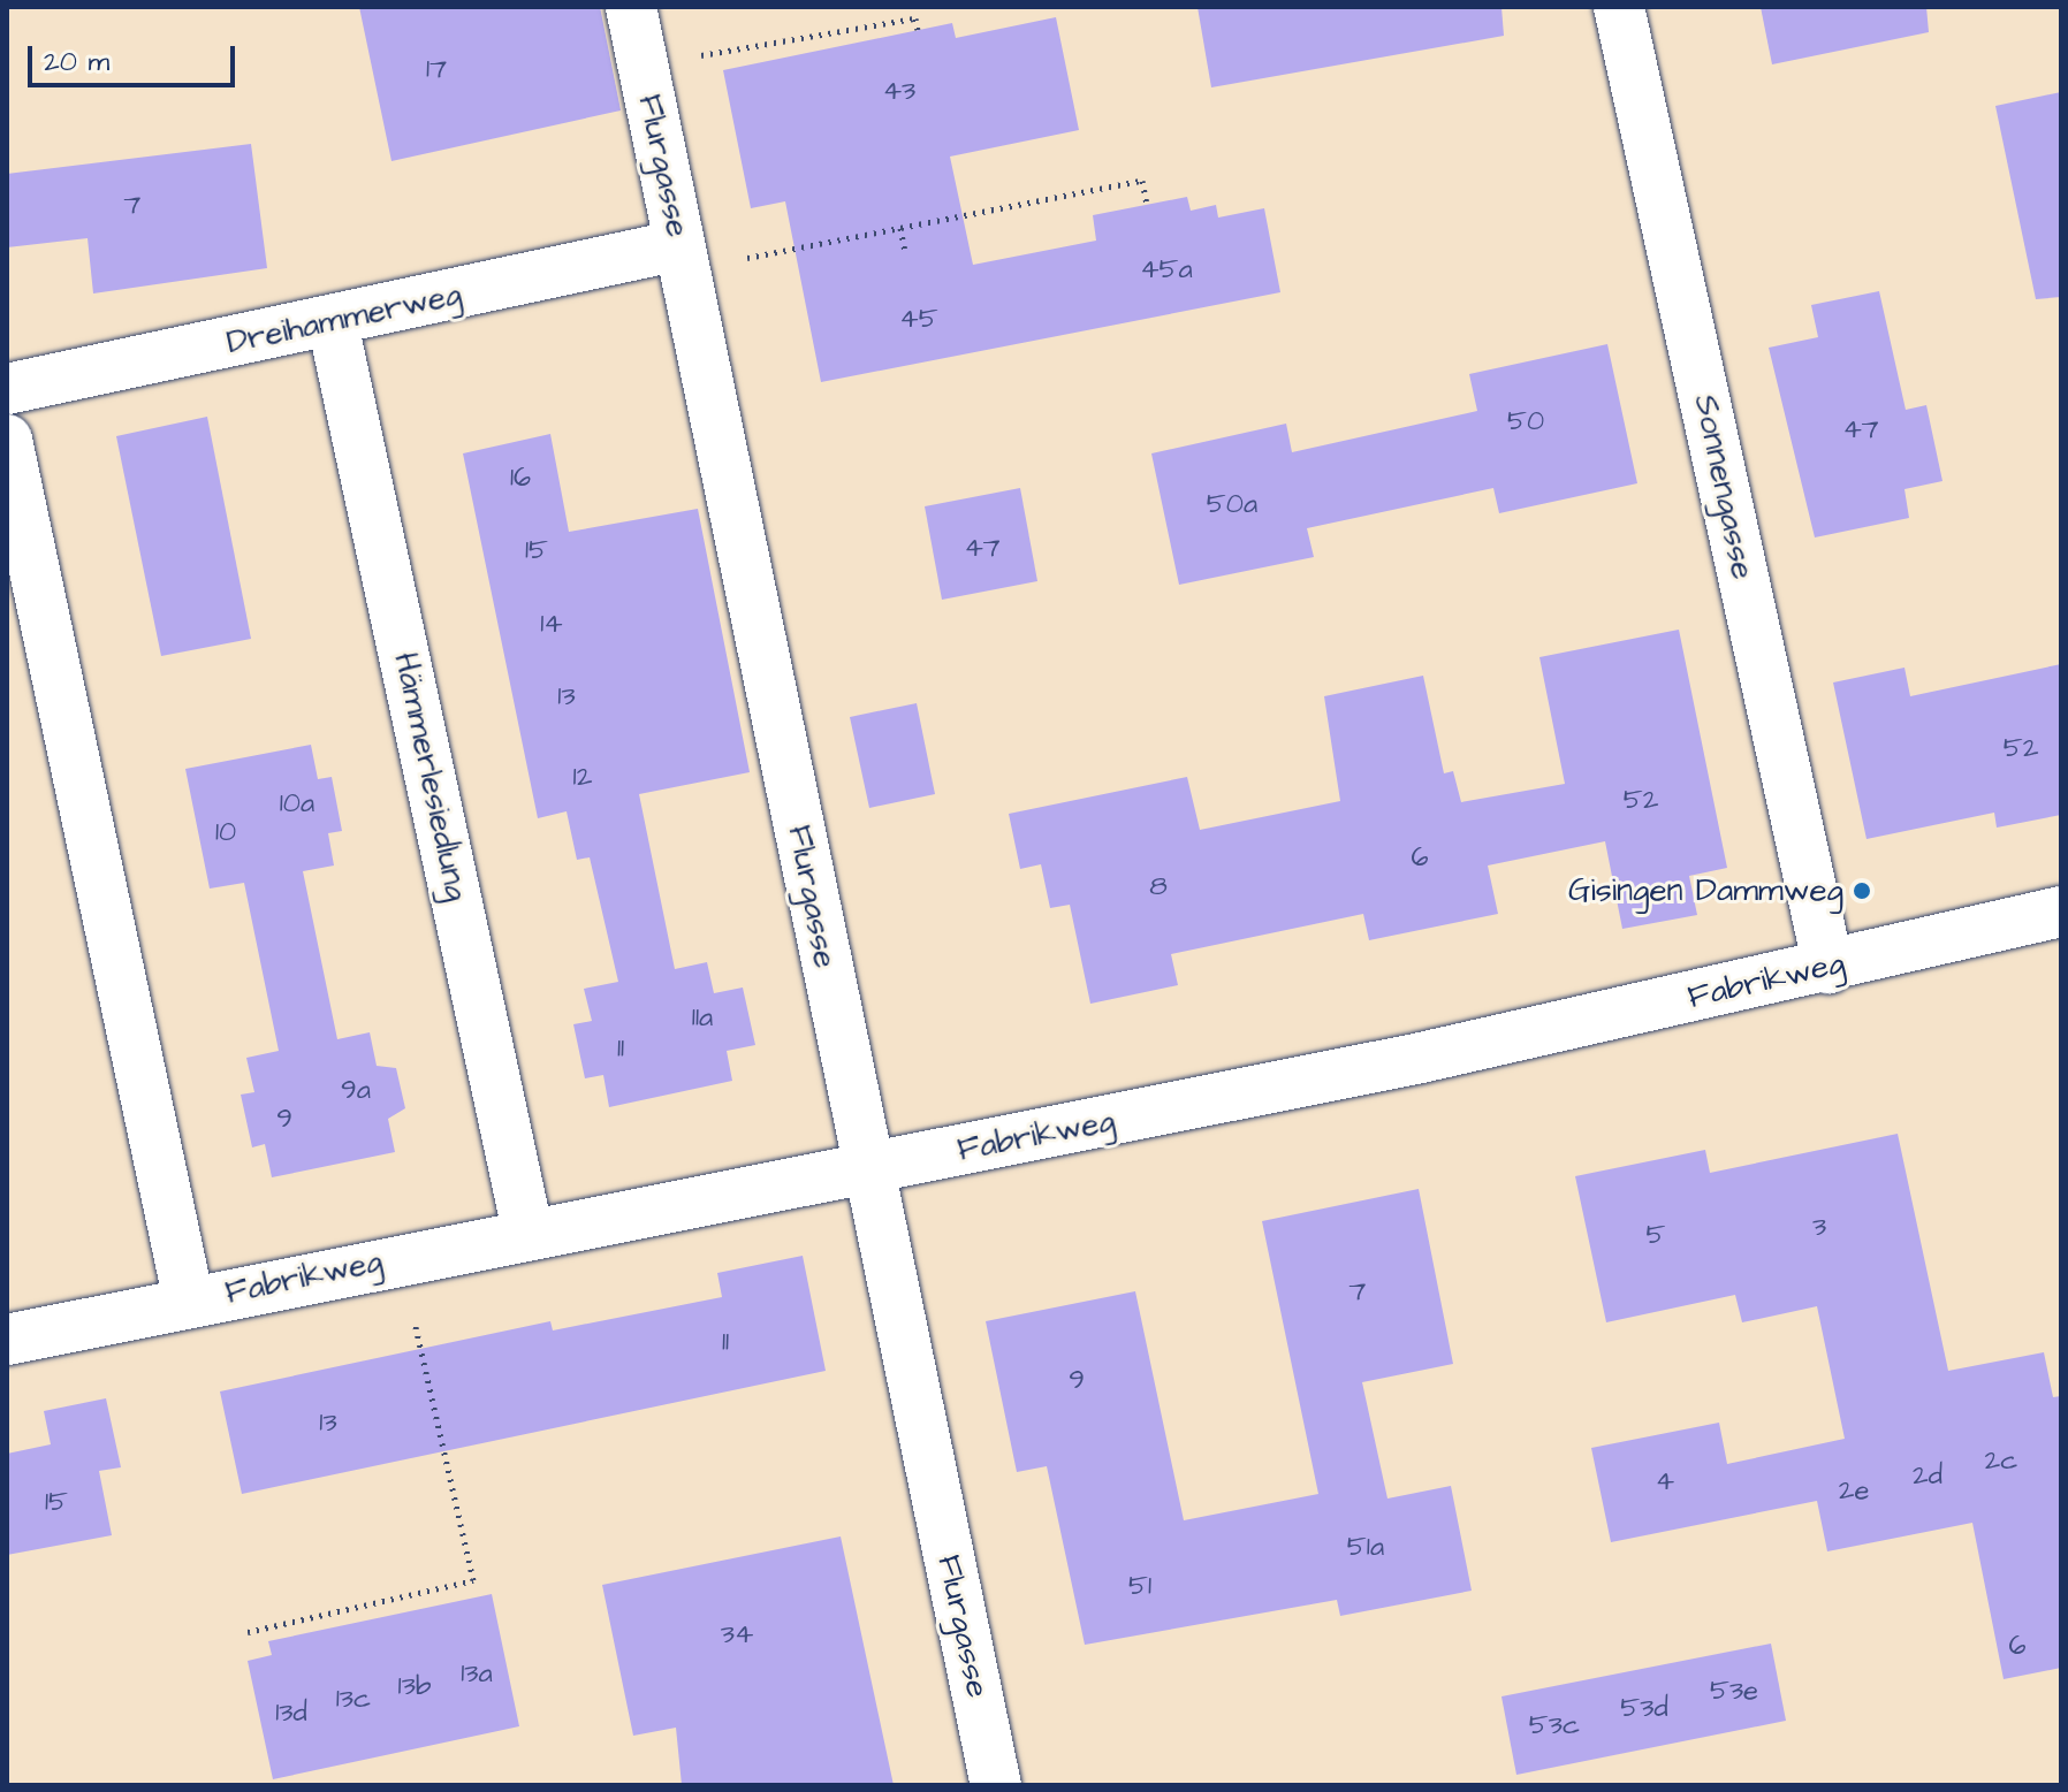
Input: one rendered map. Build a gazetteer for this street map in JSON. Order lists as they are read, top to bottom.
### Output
{
  "streets": {
    "street": [
      "Flurgasse",
      "Dreihammerweg",
      "Sonnengasse",
      "Hämmerlesiedlung",
      "Fabrikweg"
    ]
  },
  "crossings": [
    ["Flurgasse", "Dreihammerweg"],
    ["Flurgasse", "Fabrikweg"],
    ["Dreihammerweg", "Hämmerlesiedlung"],
    ["Sonnengasse", "Fabrikweg"],
    ["Hämmerlesiedlung", "Fabrikweg"]
  ],
  "places": ["Gisingen Dammweg"],
  "house_numbers": [
    "17",
    "43",
    "7",
    "45a",
    "45",
    "50",
    "47",
    "16",
    "50a",
    "47",
    "15",
    "14",
    "13",
    "52",
    "12",
    "52",
    "10a",
    "10",
    "6",
    "8",
    "11a",
    "11",
    "9a",
    "9",
    "3",
    "5",
    "7",
    "11",
    "9",
    "13",
    "2c",
    "2d",
    "4",
    "2e",
    "15",
    "51a",
    "51",
    "34",
    "6",
    "13a",
    "13b",
    "53e",
    "13c",
    "53d",
    "13d",
    "53c"
  ],
  "scale_bar": "20 m"
}
